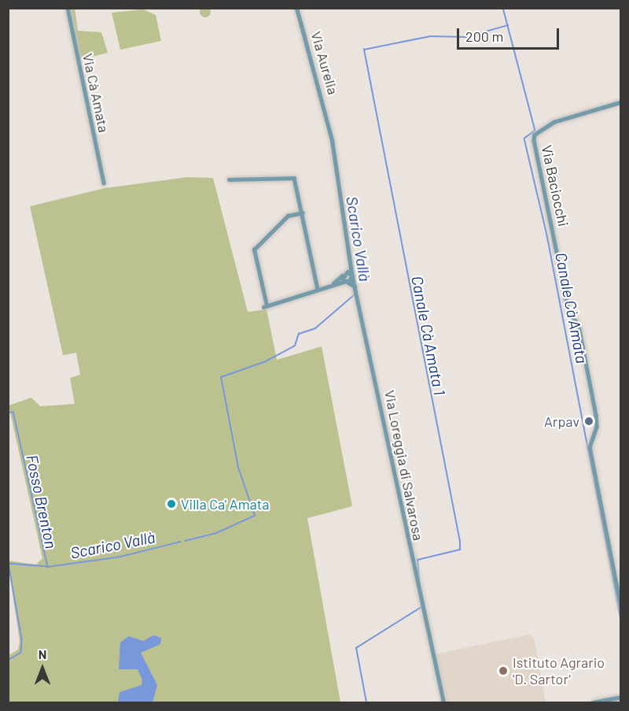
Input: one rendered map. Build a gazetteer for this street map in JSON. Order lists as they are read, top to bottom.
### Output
{
  "streets": {
    "street": [
      "Via Aurelia",
      "Via Cà Amata",
      "Via Baciocchi",
      "Via Loreggia di Salvarosa"
    ]
  },
  "crossings": [
    ["Via Aurelia", "Via Loreggia di Salvarosa"]
  ],
  "water": [
    "Scarico Vallà",
    "Canale Cà Amata",
    "Canale Cà Amata 1",
    "Fosso Brenton"
  ],
  "places": ["Arpav", "Villa Ca' Amata", "Istituto Agrario 'D. Sartor'"],
  "scale_bar": "200 m",
  "north": "top"
}
